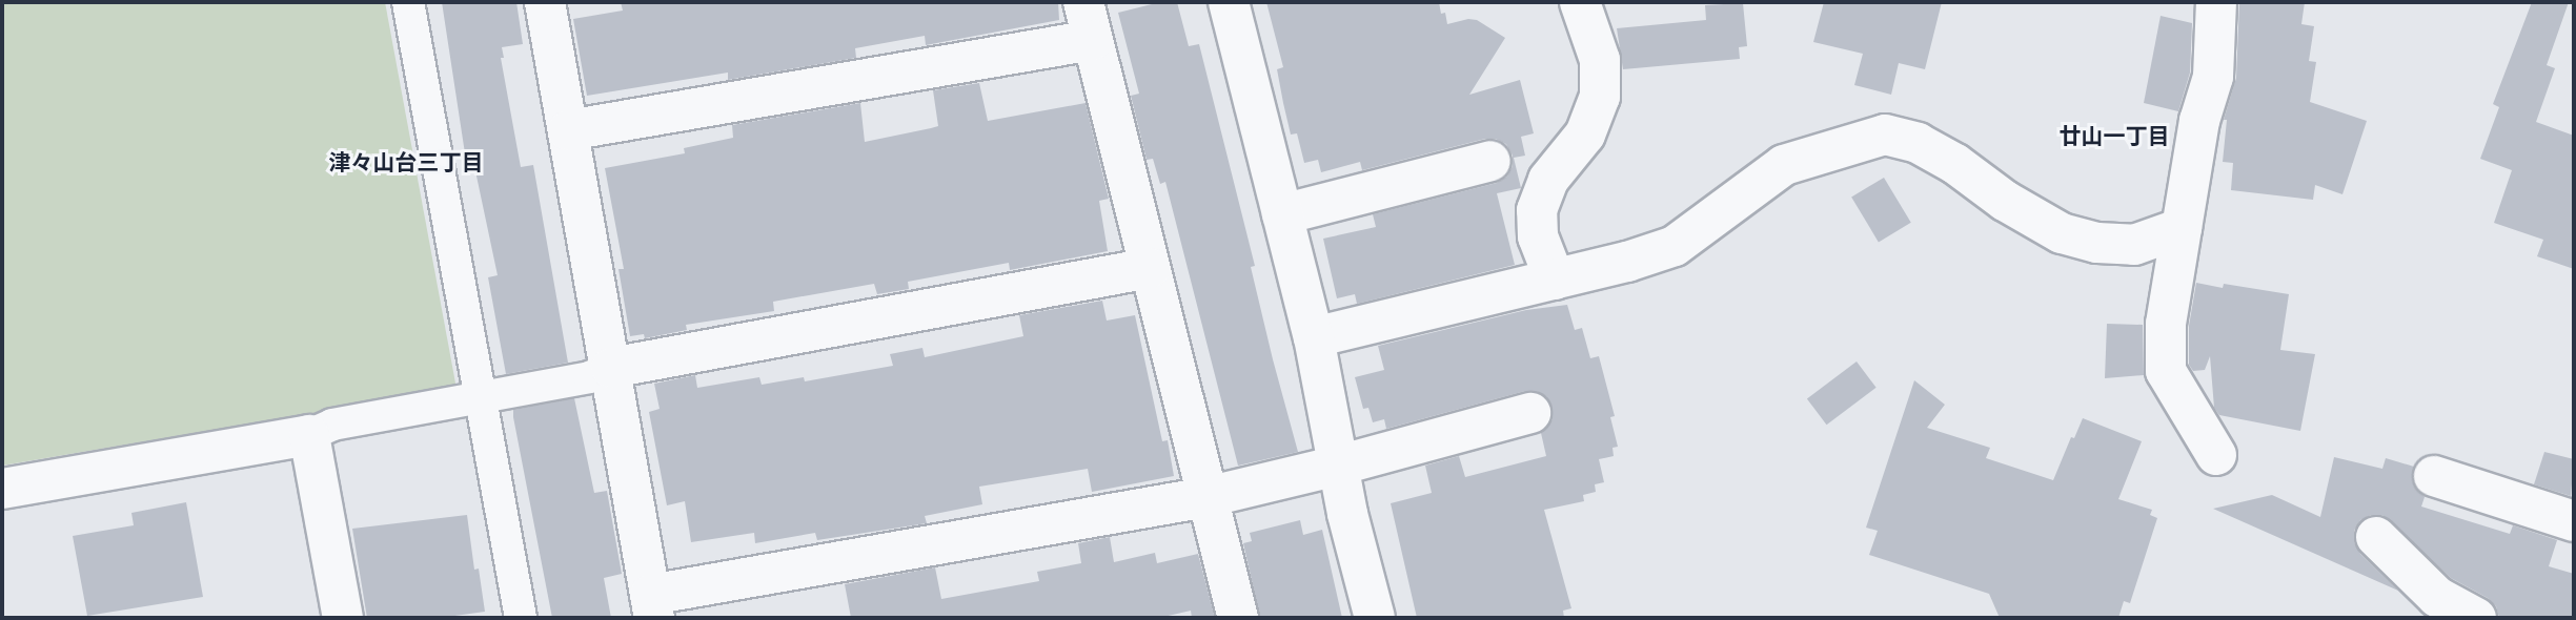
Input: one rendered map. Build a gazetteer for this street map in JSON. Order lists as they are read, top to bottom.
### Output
{
  "districts": ["廿山一丁目", "津々山台三丁目"]
}
